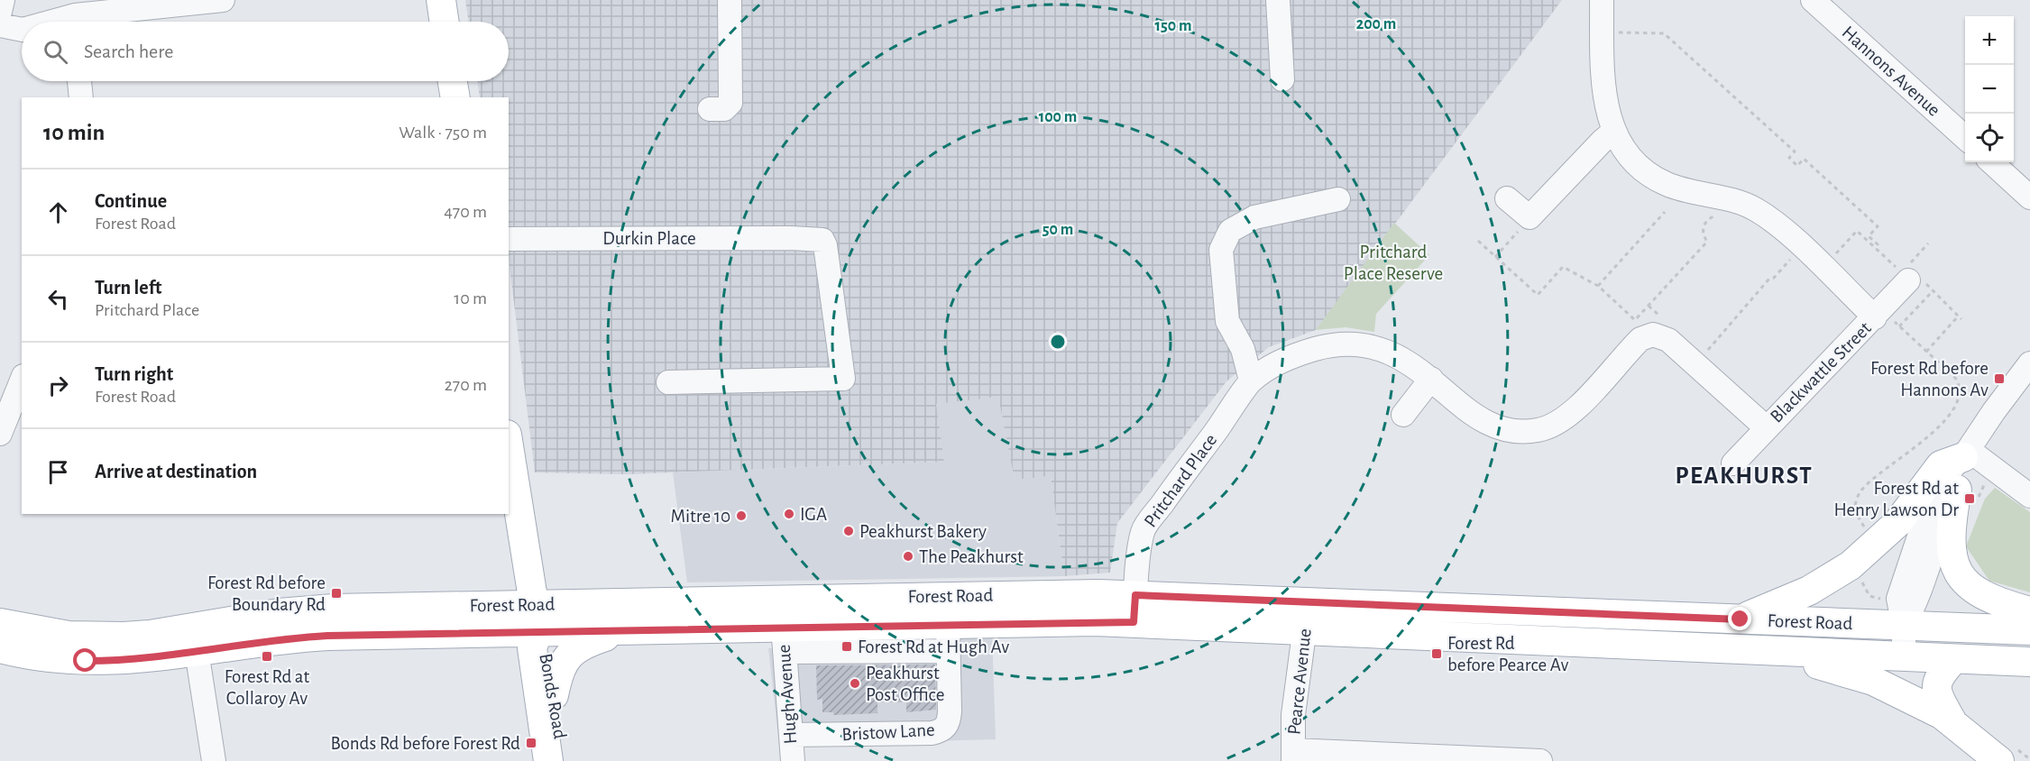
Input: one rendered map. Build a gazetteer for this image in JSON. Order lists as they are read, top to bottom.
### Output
{
  "streets": {
    "main road": ["Forest Road", "Bonds Road"],
    "street": [
      "Hannons Avenue",
      "Durkin Place",
      "Blackwattle Street",
      "Pritchard Place",
      "Pearce Avenue",
      "Hugh Avenue",
      "Bristow Lane"
    ]
  },
  "crossings": [
    ["Blackwattle Street", "Pritchard Place"],
    ["Pritchard Place", "Forest Road"],
    ["Forest Road", "Pearce Avenue"],
    ["Forest Road", "Hugh Avenue"],
    ["Forest Road", "Bonds Road"],
    ["Forest Road", "Bristow Lane"],
    ["Hugh Avenue", "Bristow Lane"]
  ],
  "districts": ["PEAKHURST"],
  "parks": ["Pritchard Place Reserve"],
  "places": {
    "transit": [
      "Forest Rd before Hannons Av",
      "Forest Rd at Henry Lawson Dr",
      "Forest Rd before Boundary Rd",
      "Forest Rd at Hugh Av",
      "Forest Rd before Pearce Av",
      "Forest Rd at Collaroy Av",
      "Bonds Rd before Forest Rd"
    ],
    "other": [
      "IGA",
      "Mitre 10",
      "Peakhurst Bakery",
      "The Peakhurst",
      "Peakhurst Post Office"
    ]
  },
  "page": {
    "map_buttons": ["+", "−"],
    "search": "Search here",
    "heading": ["10 min", "Walk · 750 m"],
    "list": [
      ["Continue", "Forest Road", "470 m"],
      ["Turn left", "Pritchard Place", "10 m"],
      ["Turn right", "Forest Road", "270 m"],
      "Arrive at destination"
    ]
  },
  "rings": [
    "200 m",
    "150 m",
    "100 m",
    "50 m"
  ]
}
